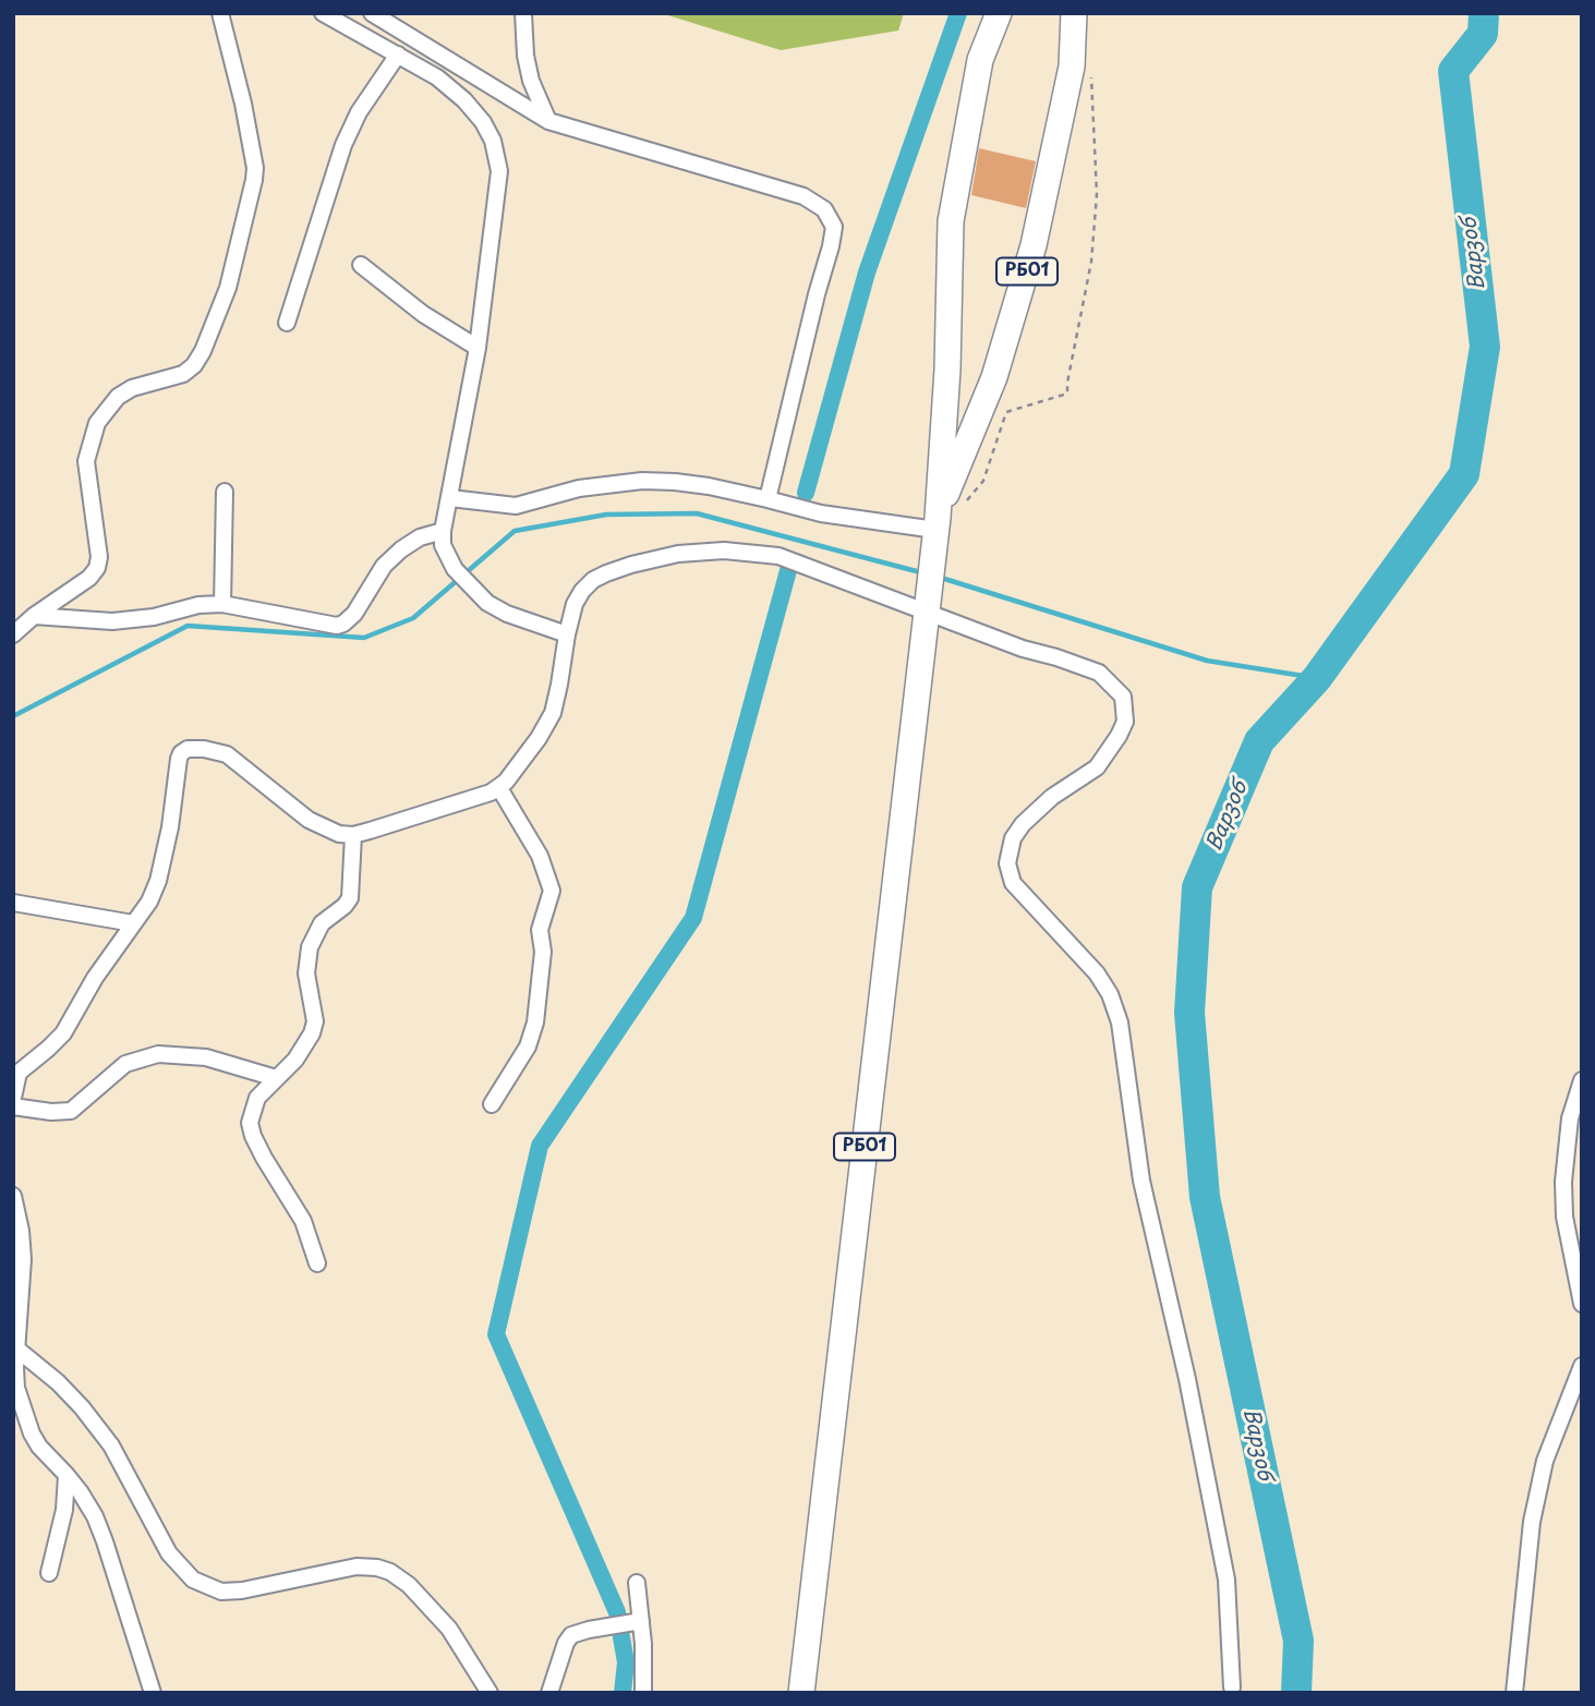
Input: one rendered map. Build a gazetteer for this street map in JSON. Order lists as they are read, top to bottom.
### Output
{
  "streets": {
    "highway": ["РБ01"]
  },
  "water": ["Варзоб"]
}
